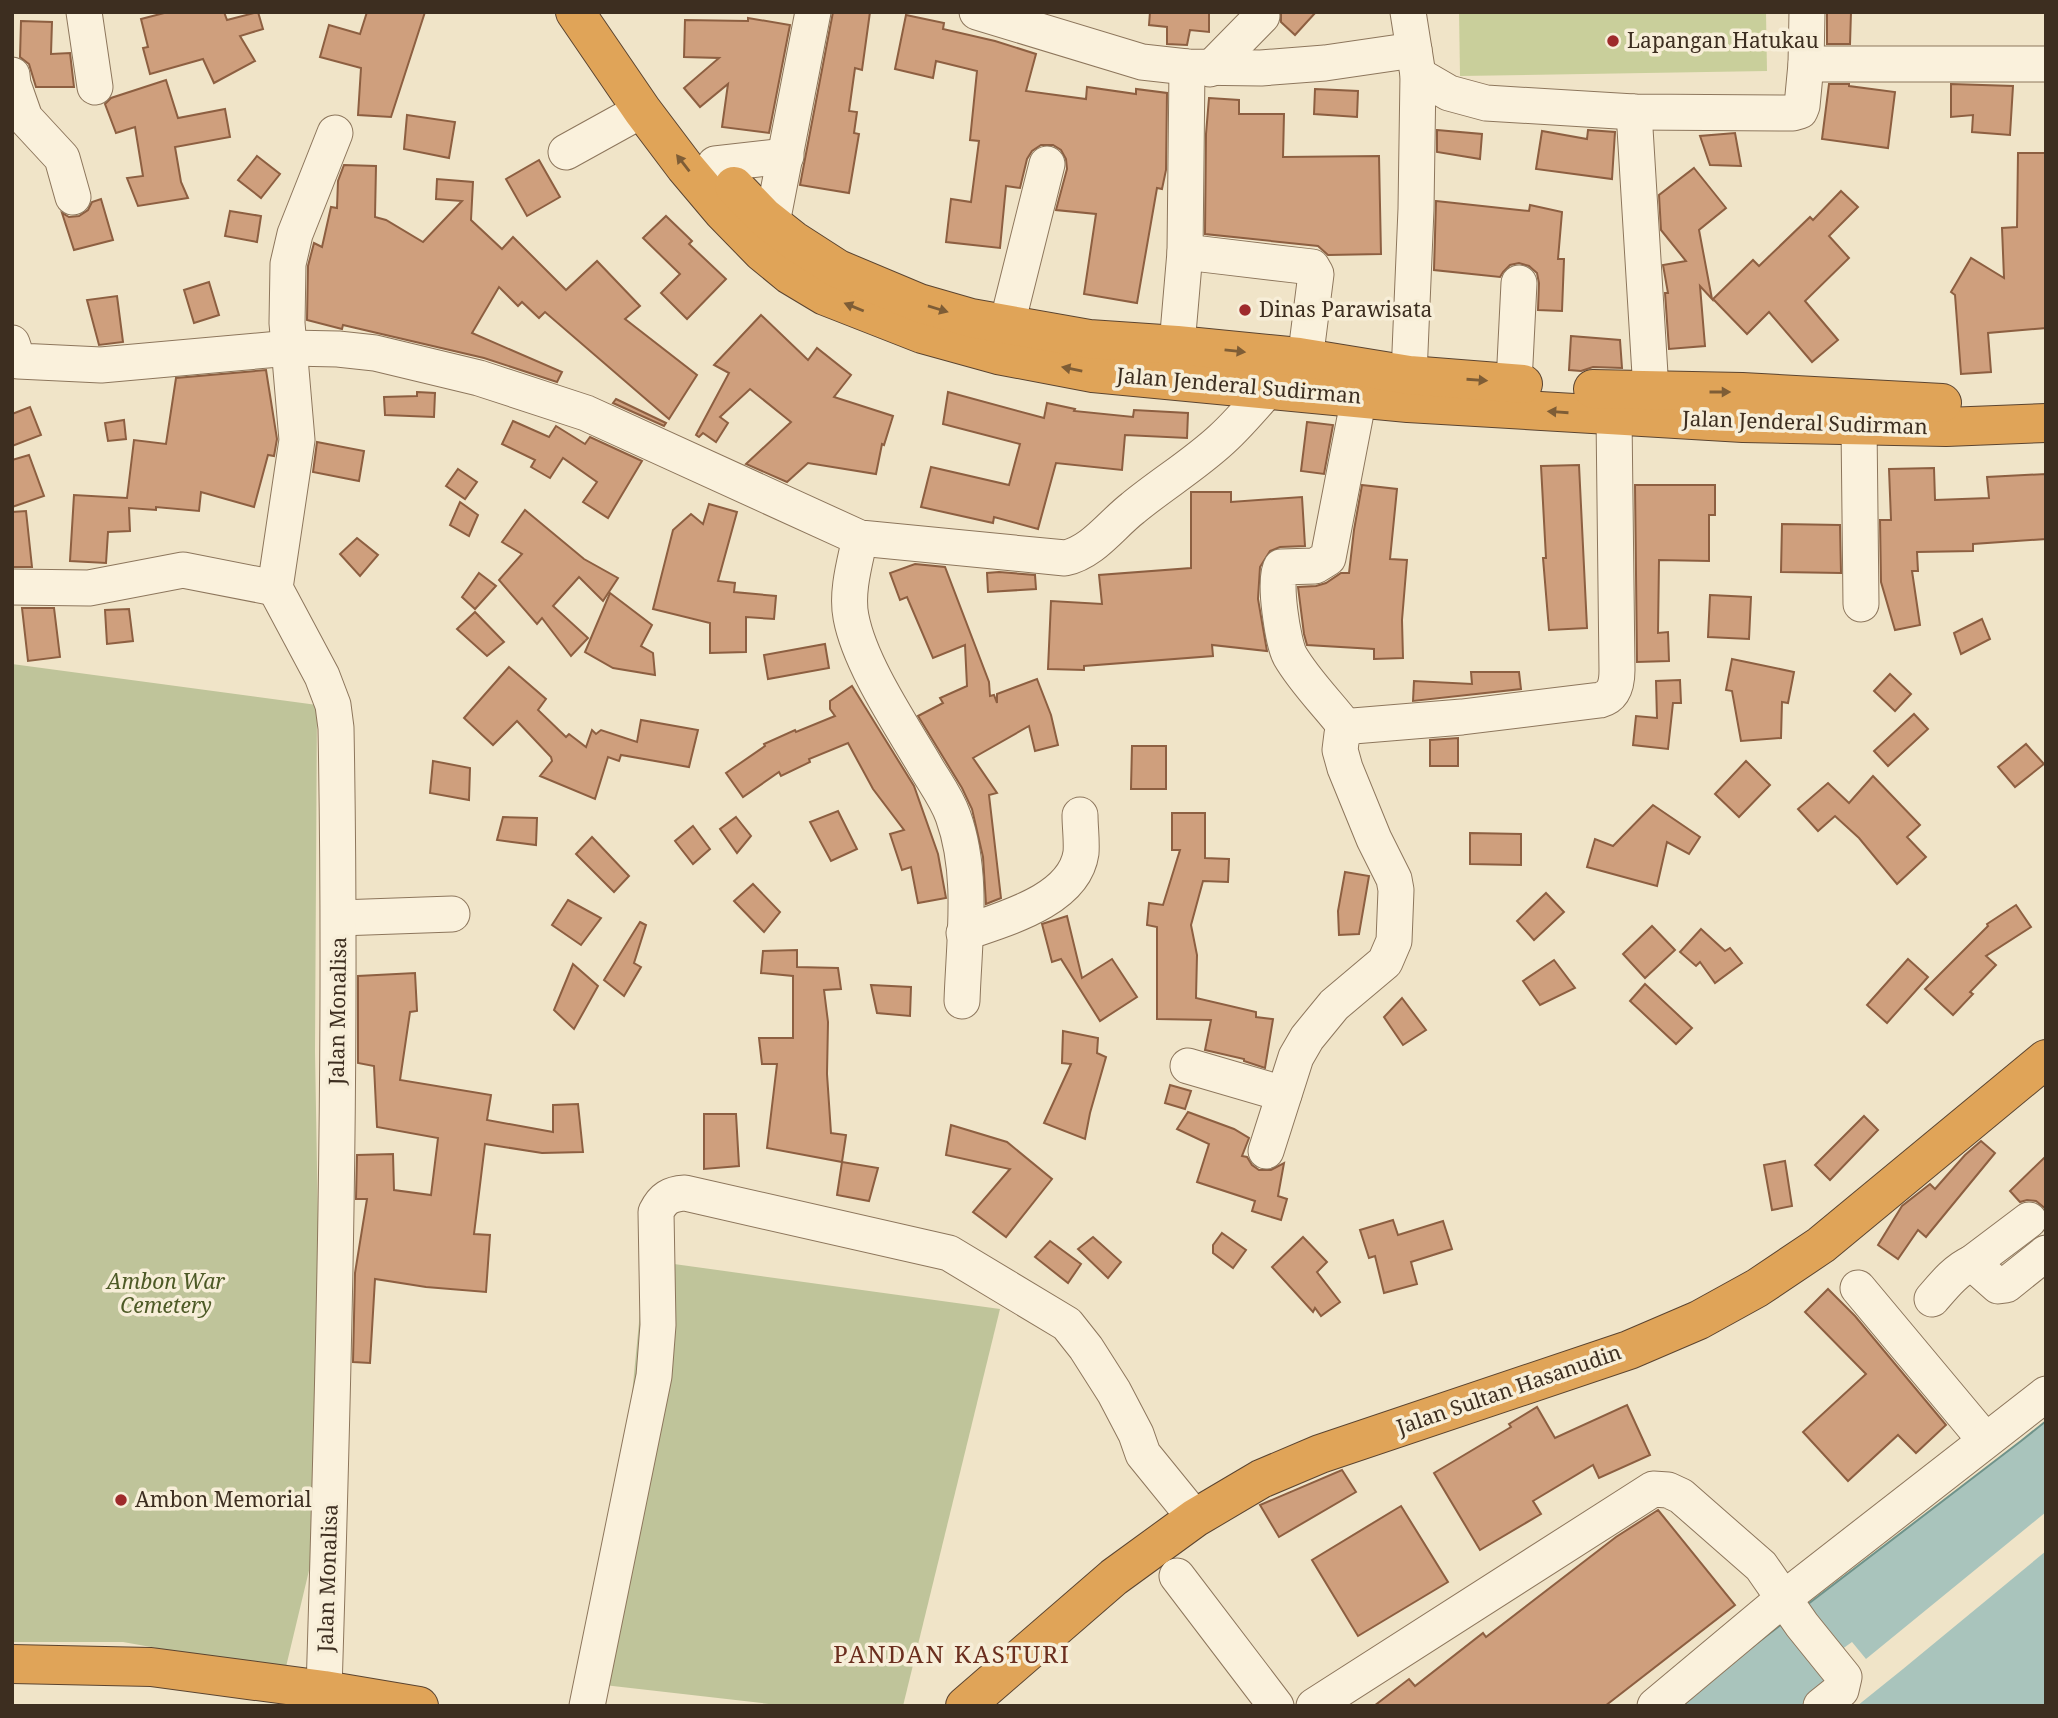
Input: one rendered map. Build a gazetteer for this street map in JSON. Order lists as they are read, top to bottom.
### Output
{
  "streets": {
    "highway": ["Jalan Jenderal Sudirman", "Jalan Sultan Hasanudin"],
    "street": ["Jalan Monalisa"]
  },
  "districts": ["PANDAN KASTURI"],
  "parks": ["Ambon War Cemetery"],
  "places": ["Lapangan Hatukau", "Dinas Parawisata", "Ambon Memorial"]
}
